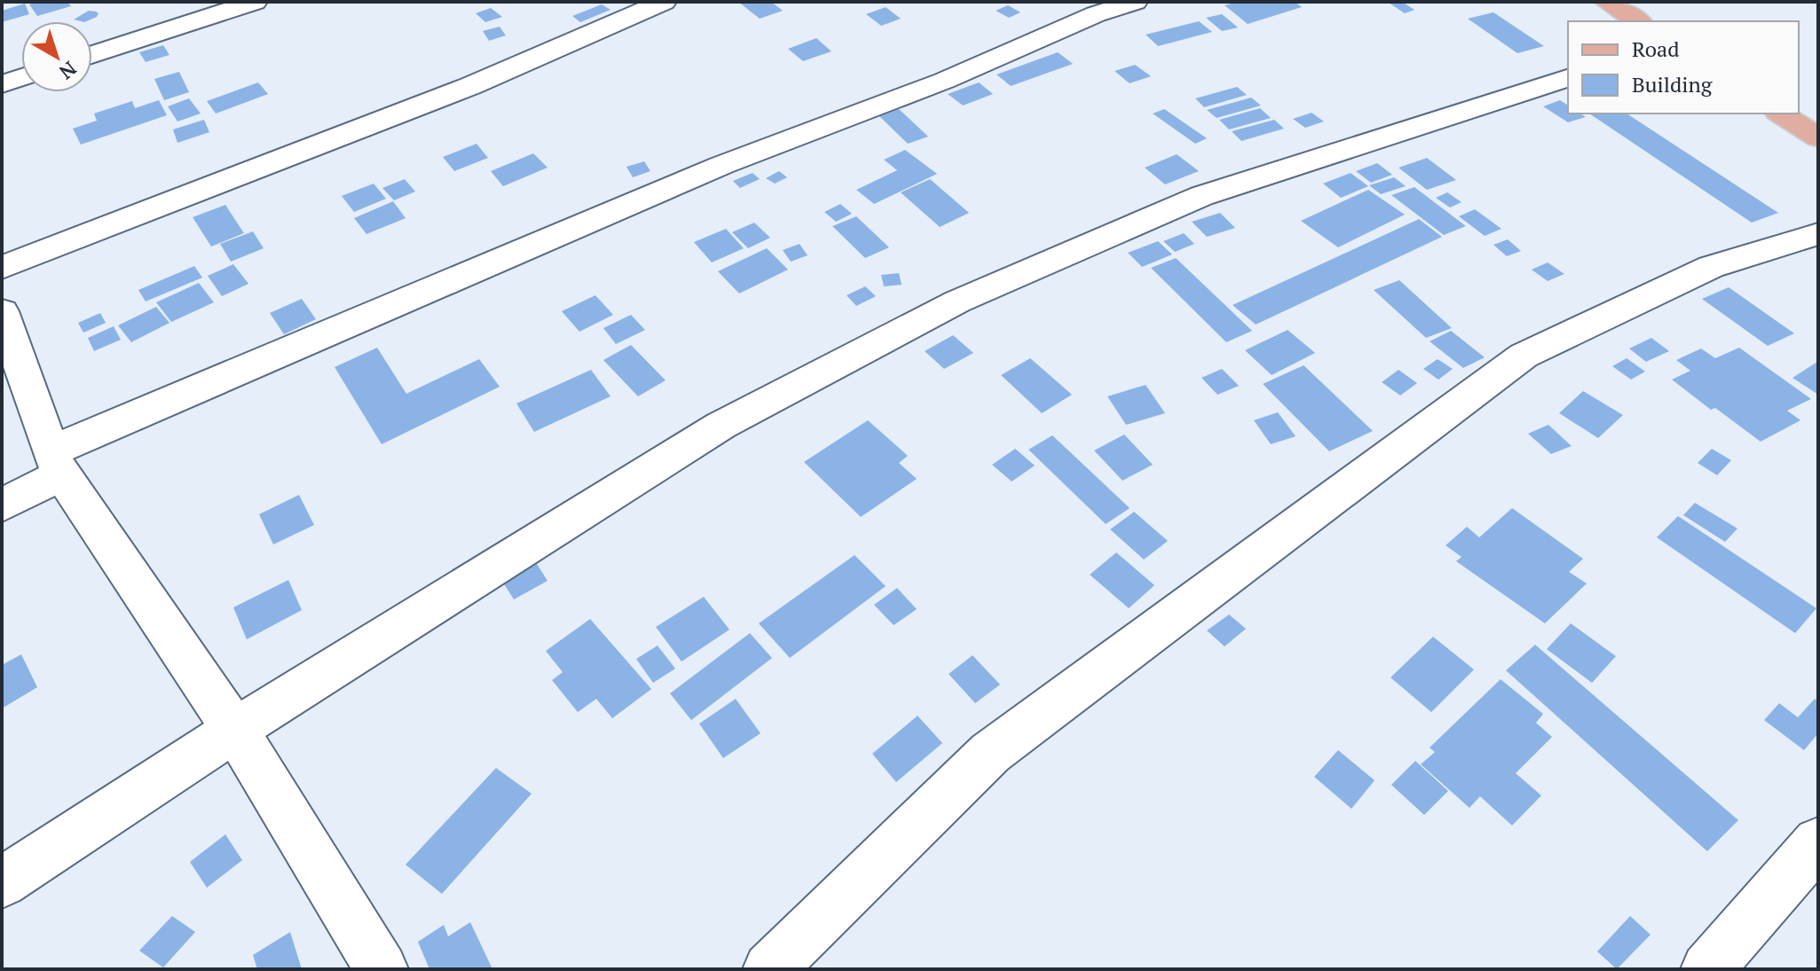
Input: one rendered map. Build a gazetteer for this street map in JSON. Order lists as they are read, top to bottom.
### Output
{
  "legend": ["Road", "Building"],
  "north": "bottom right"
}
